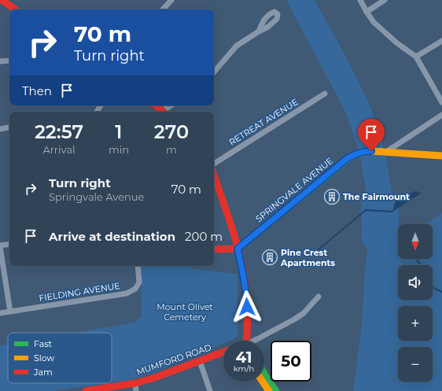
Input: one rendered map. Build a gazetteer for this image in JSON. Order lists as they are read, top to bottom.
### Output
{
  "streets": {
    "street": [
      "RETREAT AVENUE",
      "SPRINGVALE AVENUE",
      "FIELDING AVENUE",
      "MUMFORD ROAD"
    ]
  },
  "parks": ["Mount Olivet Cemetery"],
  "places": {
    "building": ["The Fairmount", "Pine Crest Apartments"]
  },
  "legend": ["Fast", "Slow", "Jam"],
  "north": "bottom",
  "page": {
    "turn": ["70 m", "Turn right"],
    "then": "Then",
    "eta": [
      "22:57",
      "Arrival",
      "1",
      "min",
      "270",
      "m"
    ],
    "list": [
      {
        "name": "Turn right",
        "note": "Springvale Avenue",
        "value": "70 m"
      },
      {
        "name": "Arrive at destination",
        "value": "200 m"
      }
    ],
    "map_buttons": ["+", "−"],
    "speed": "41 km/h",
    "limit": "50"
  }
}
